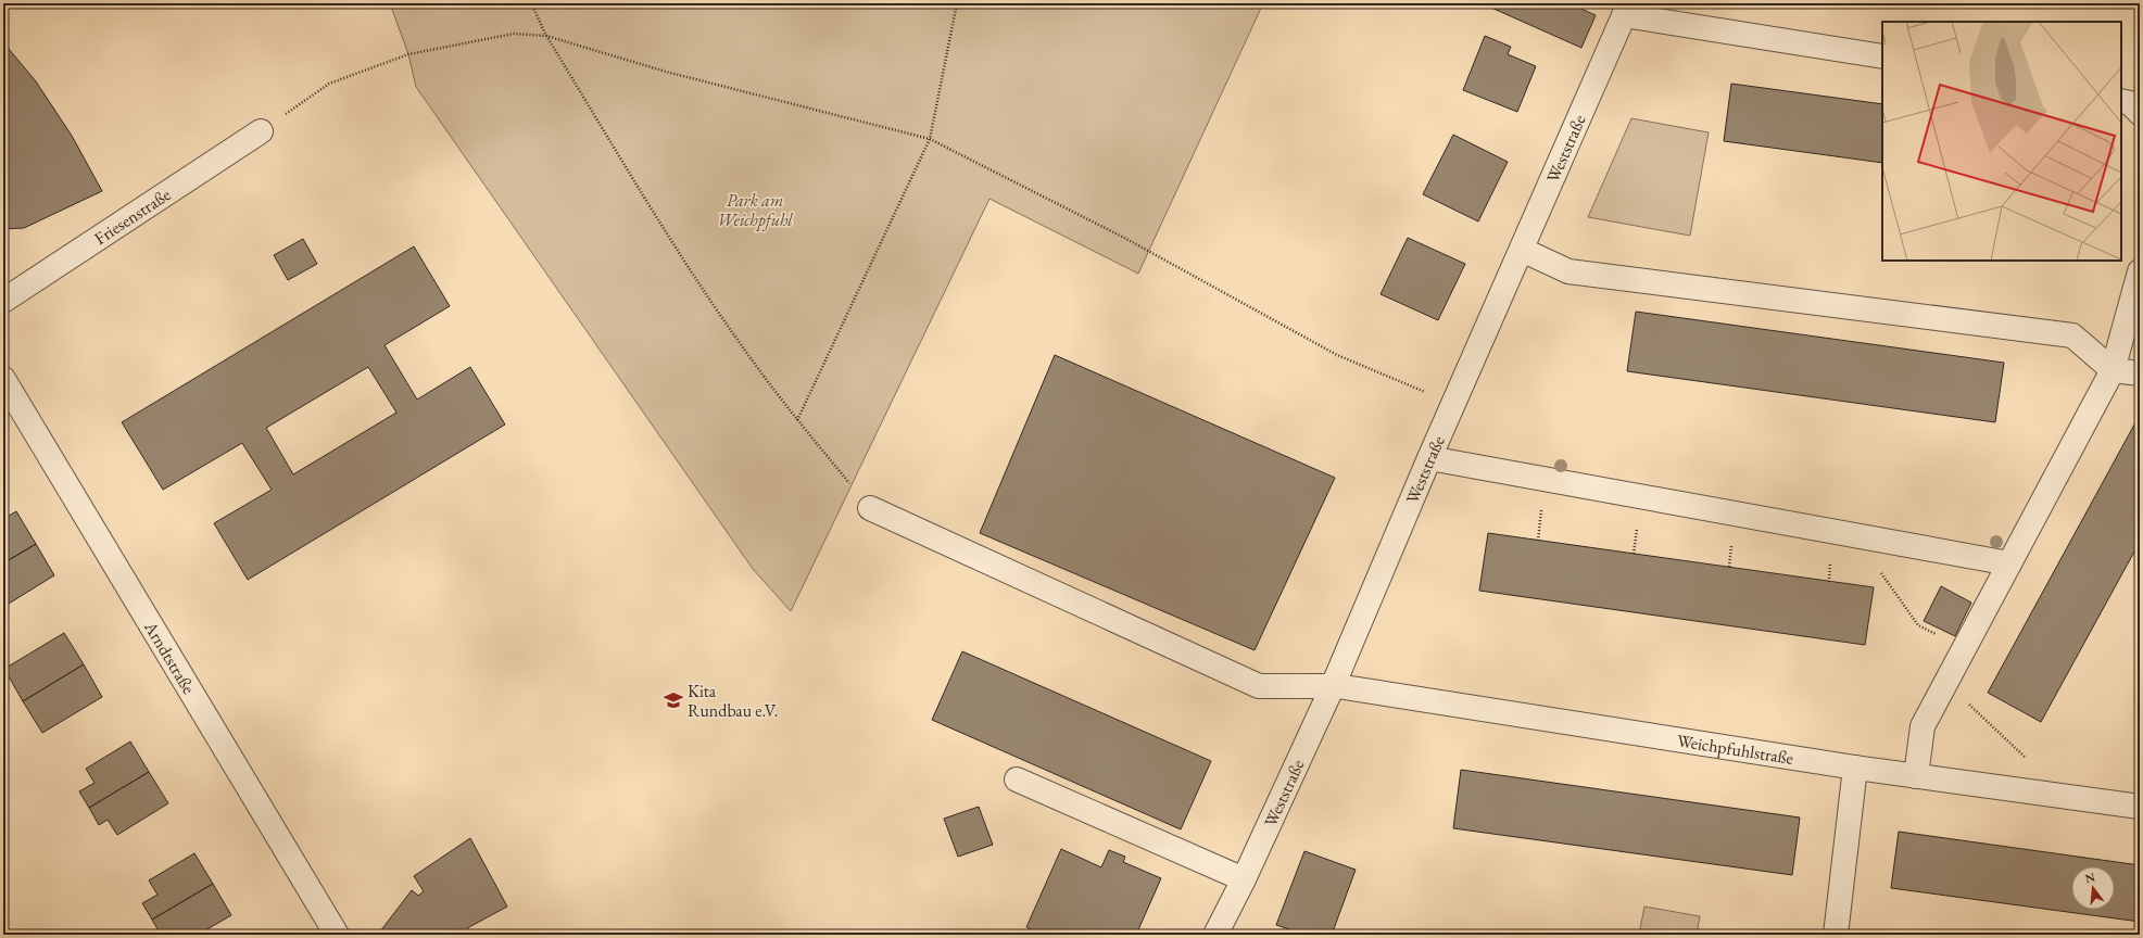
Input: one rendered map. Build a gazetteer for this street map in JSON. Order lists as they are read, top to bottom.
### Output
{
  "streets": {
    "street": [
      "Weststraße",
      "Friesenstraße",
      "Arndtstraße",
      "Weichpfuhlstraße"
    ]
  },
  "crossings": [
    ["Weststraße", "Weichpfuhlstraße"]
  ],
  "parks": ["Park am Weichpfuhl"],
  "places": {
    "school or university": ["Kita Rundbau e.V."]
  },
  "north": "top"
}
